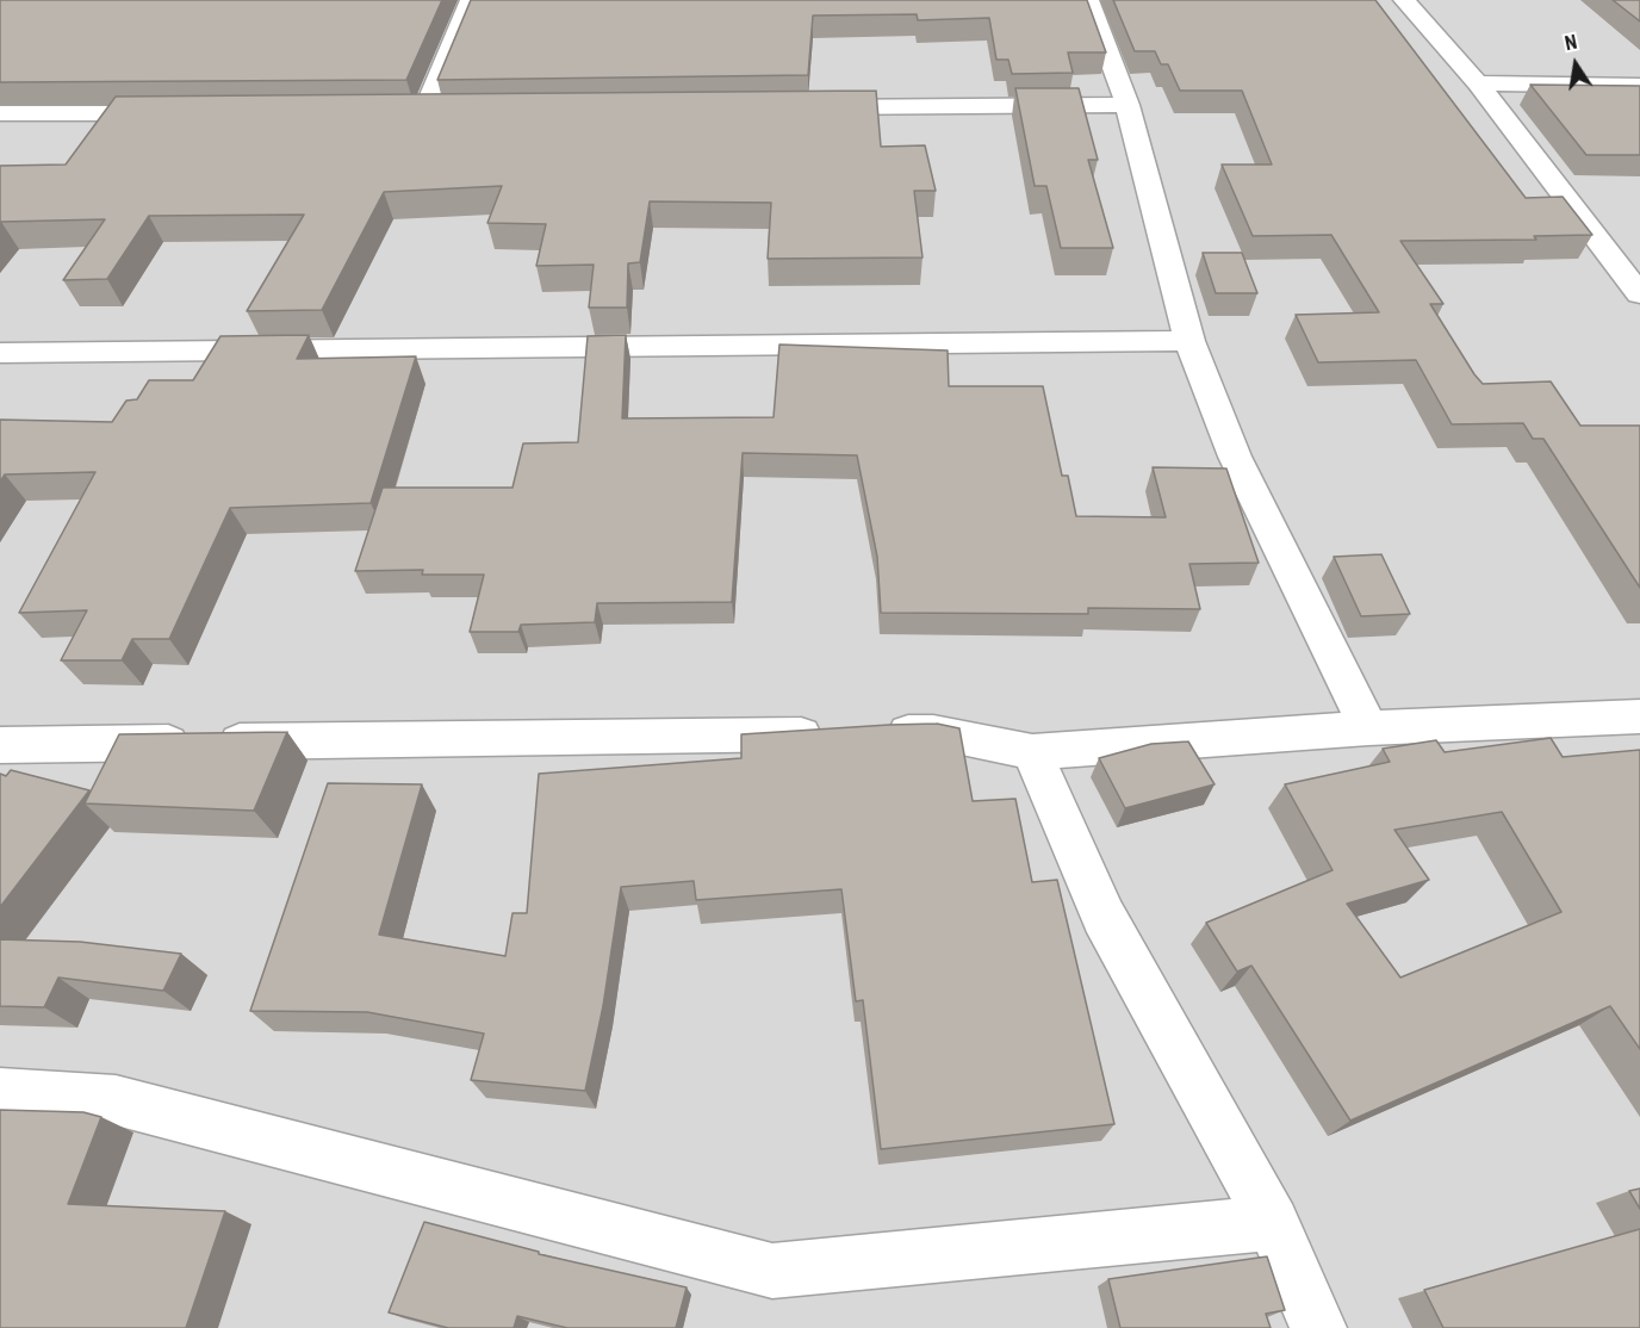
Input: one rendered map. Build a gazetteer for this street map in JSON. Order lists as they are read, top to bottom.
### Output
{
  "north": "top"
}
